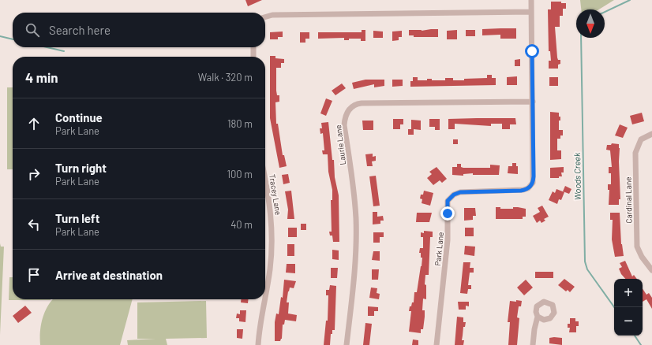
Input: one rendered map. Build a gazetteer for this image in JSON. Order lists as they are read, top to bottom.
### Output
{
  "streets": {
    "street": [
      "Laurie Lane",
      "Tracey Lane",
      "Cardinal Lane",
      "Park Lane"
    ]
  },
  "crossings": [
    ["Laurie Lane", "Park Lane"]
  ],
  "water": ["Woods Creek"],
  "north": "bottom",
  "page": {
    "search": "Search here",
    "heading": ["4 min", "Walk · 320 m"],
    "list": [
      ["Continue", "Park Lane", "180 m"],
      ["Turn right", "Park Lane", "100 m"],
      ["Turn left", "Park Lane", "40 m"],
      "Arrive at destination"
    ],
    "map_buttons": ["+", "−"]
  }
}
